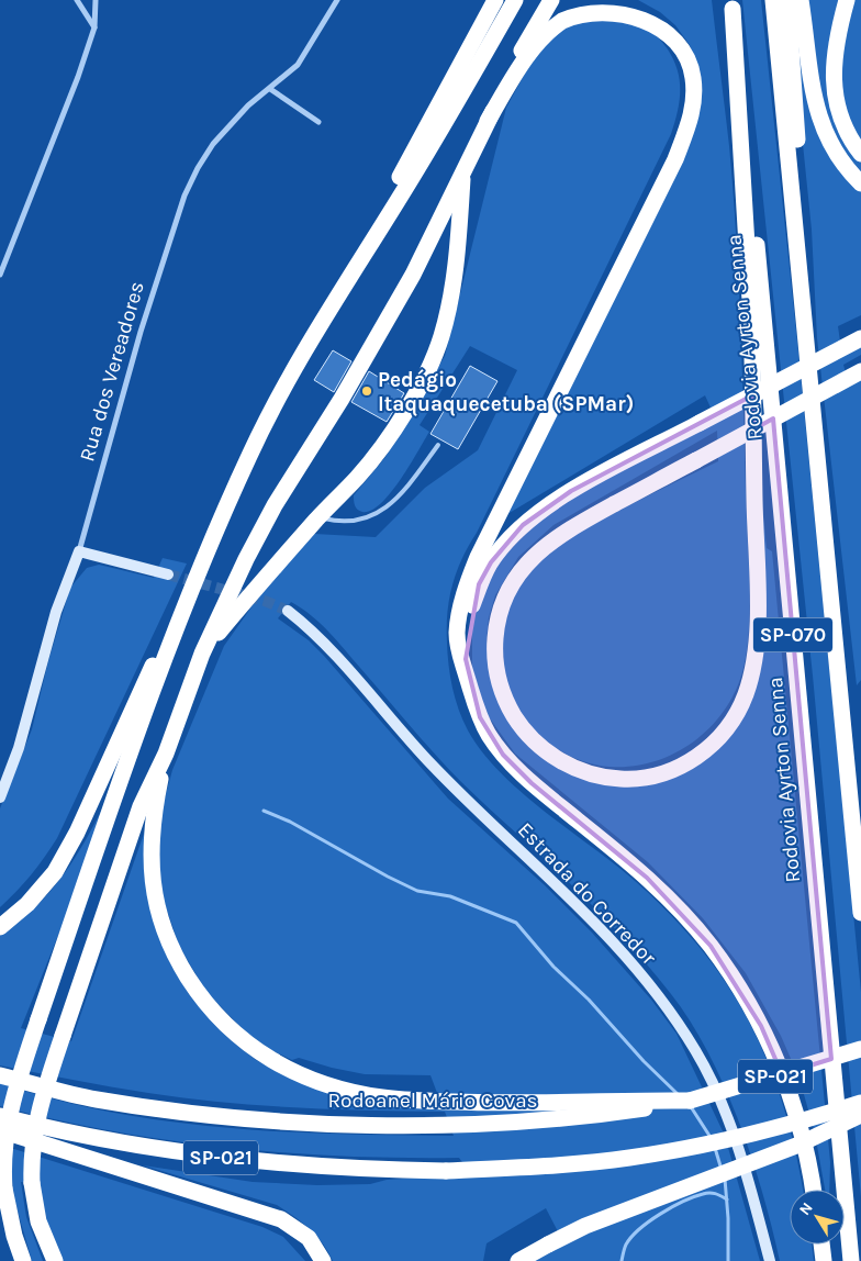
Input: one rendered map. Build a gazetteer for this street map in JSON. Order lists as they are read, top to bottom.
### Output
{
  "streets": {
    "highway": [
      "Rodovia Ayrton Senna",
      "SP-070",
      "SP-021",
      "Rodoanel Mário Covas"
    ],
    "street": ["Rua dos Vereadores", "Estrada do Corredor"]
  },
  "places": ["Pedágio Itaquaquecetuba (SPMar)"],
  "north": "top left"
}
